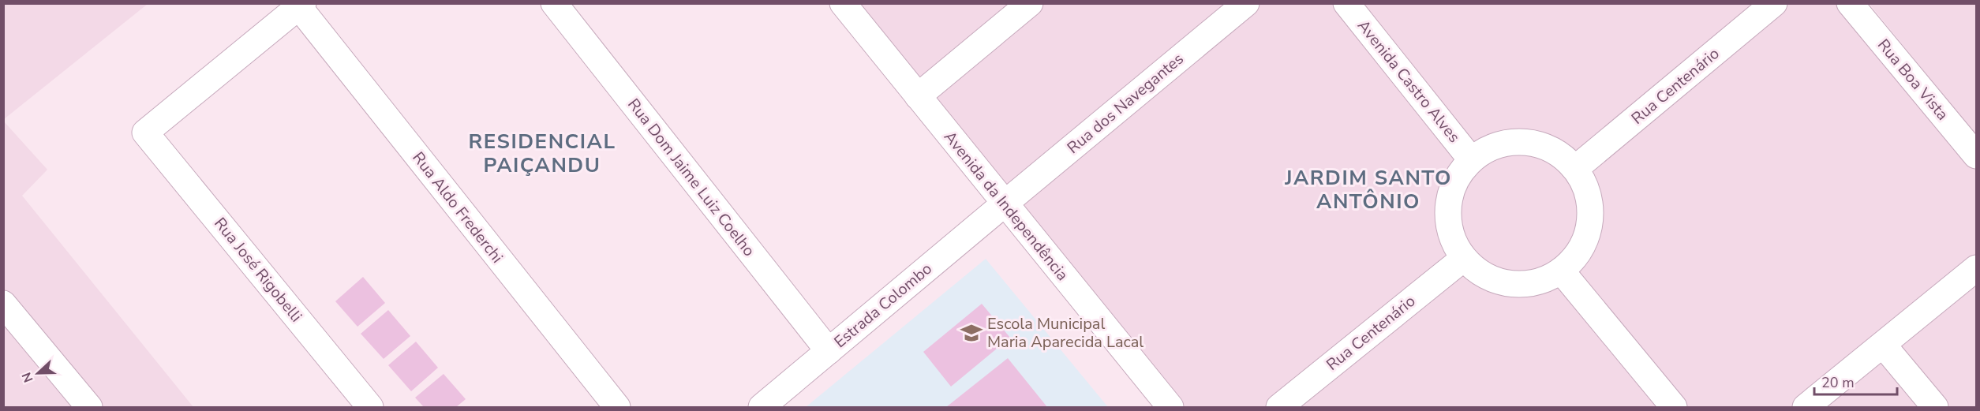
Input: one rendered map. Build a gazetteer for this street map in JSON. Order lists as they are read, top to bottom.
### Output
{
  "streets": {
    "street": [
      "Rua Boa Vista",
      "Avenida Castro Alves",
      "Rua Centenário",
      "Rua dos Navegantes",
      "Rua Dom Jaime Luiz Coelho",
      "Avenida da Independência",
      "Rua Aldo Frederchi",
      "Rua José Rigobelli",
      "Estrada Colombo"
    ]
  },
  "crossings": [
    ["Avenida Castro Alves", "Rua Centenário"],
    ["Rua dos Navegantes", "Avenida da Independência"],
    ["Rua dos Navegantes", "Estrada Colombo"],
    ["Rua Dom Jaime Luiz Coelho", "Estrada Colombo"],
    ["Avenida da Independência", "Estrada Colombo"],
    ["Rua Aldo Frederchi", "Rua José Rigobelli"]
  ],
  "districts": ["RESIDENCIAL PAIÇANDU", "JARDIM SANTO ANTÔNIO"],
  "places": {
    "school or university": ["Escola Municipal Maria Aparecida Lacal"]
  },
  "scale_bar": "20 m",
  "north": "left"
}
